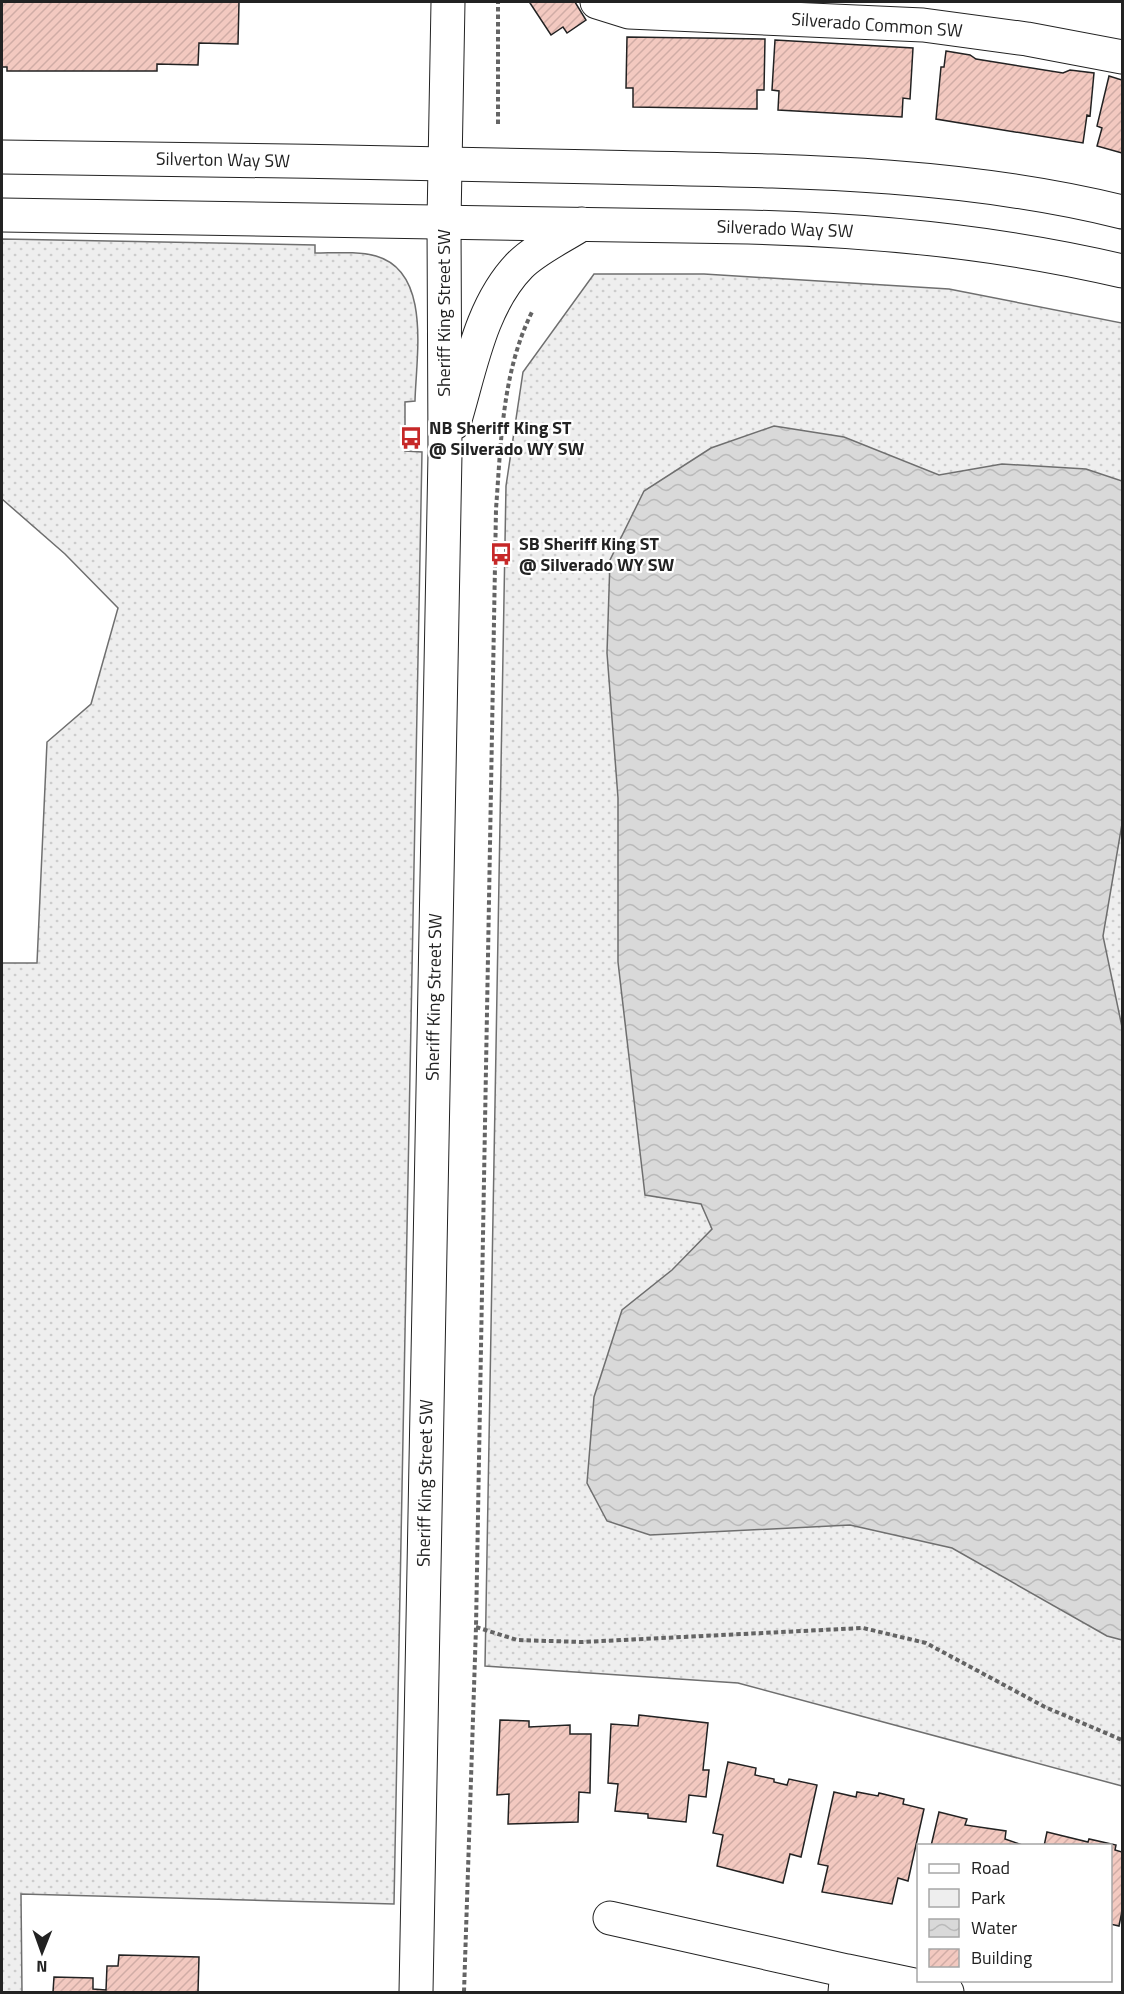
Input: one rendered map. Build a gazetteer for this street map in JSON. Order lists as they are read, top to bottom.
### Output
{
  "streets": {
    "street": [
      "Silverado Common SW",
      "Silverton Way SW",
      "Silverado Way SW",
      "Sheriff King Street SW"
    ]
  },
  "crossings": [
    ["Silverton Way SW", "Sheriff King Street SW"],
    ["Silverado Way SW", "Sheriff King Street SW"]
  ],
  "places": {
    "bus stop": ["NB Sheriff King ST @ Silverado WY SW", "SB Sheriff King ST @ Silverado WY SW"]
  },
  "legend": [
    "Road",
    "Park",
    "Water",
    "Building"
  ],
  "north": "bottom"
}
